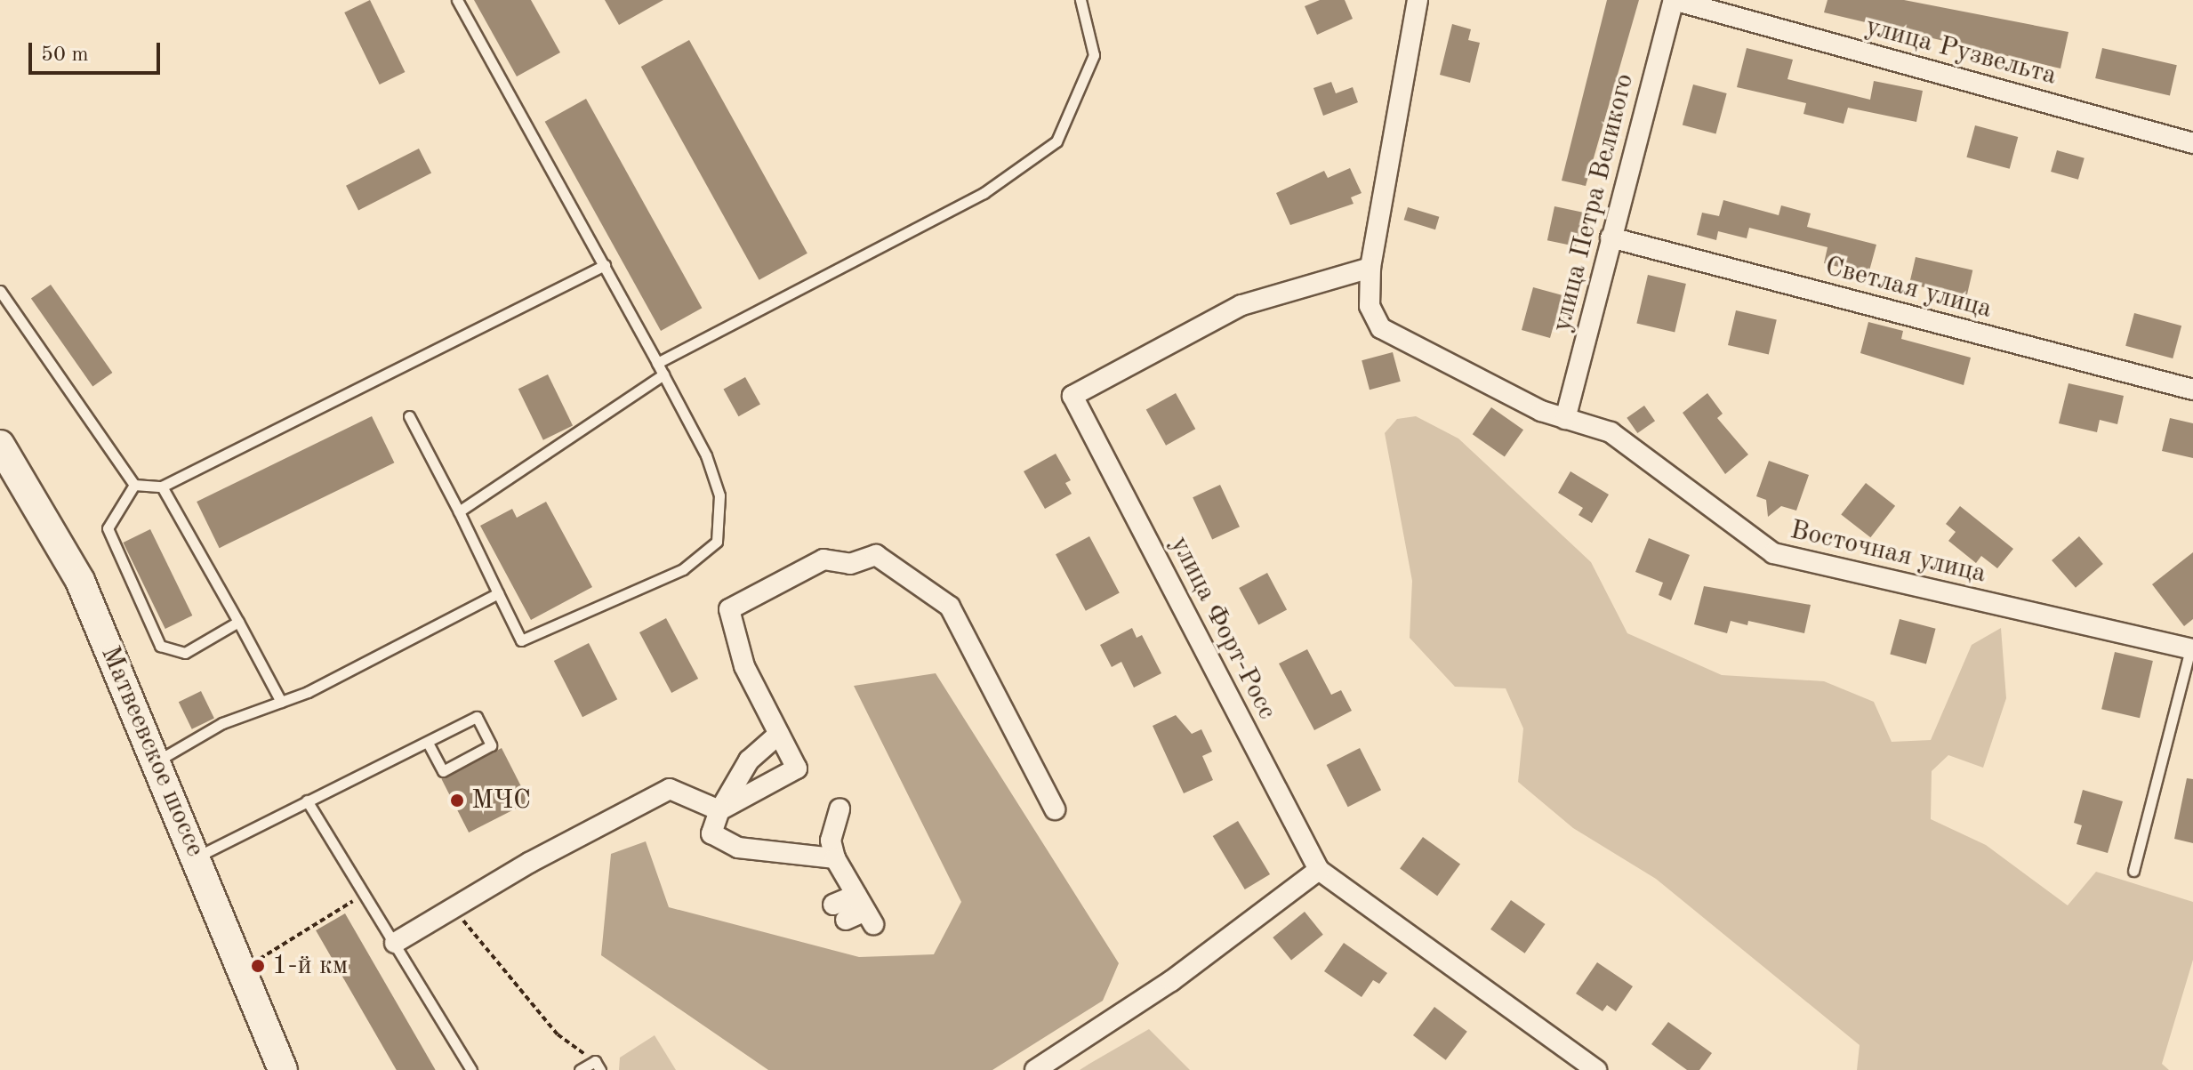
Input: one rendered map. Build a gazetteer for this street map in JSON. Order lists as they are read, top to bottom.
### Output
{
  "streets": {
    "main road": ["Матвеевское шоссе"],
    "street": [
      "улица Рузвельта",
      "улица Петра Великого",
      "Светлая улица",
      "Восточная улица",
      "улица Форт-Росс"
    ]
  },
  "crossings": [
    ["улица Рузвельта", "улица Петра Великого"],
    ["улица Петра Великого", "Светлая улица"],
    ["улица Петра Великого", "Восточная улица"],
    ["Восточная улица", "улица Форт-Росс"]
  ],
  "places": ["МЧС", "1-й км"],
  "scale_bar": "50 m"
}
